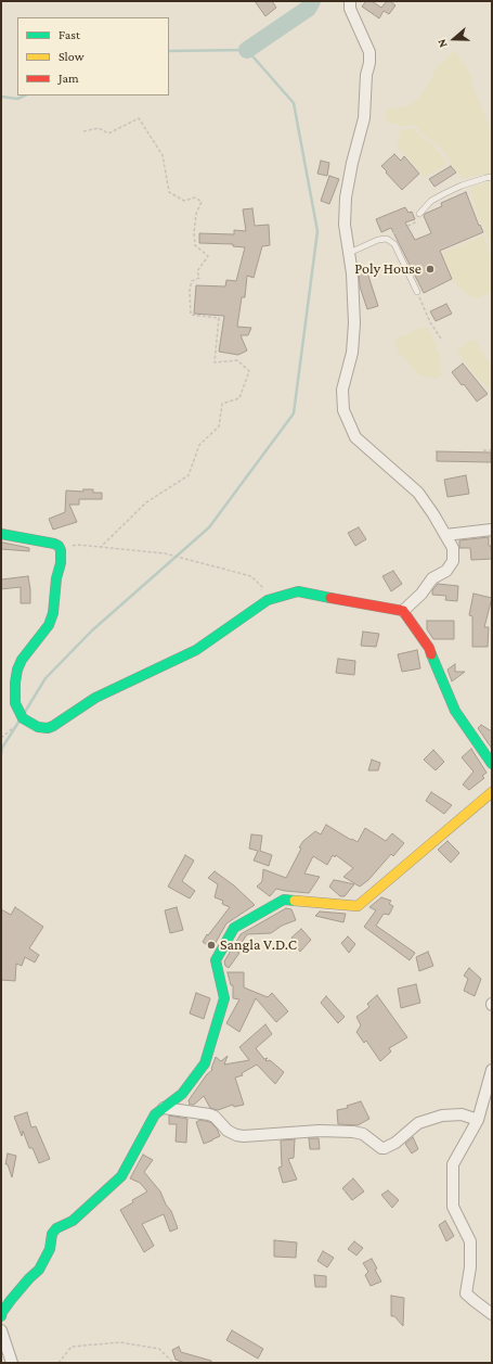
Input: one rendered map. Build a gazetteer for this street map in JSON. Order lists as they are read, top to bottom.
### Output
{
  "places": ["Poly House", "Sangla V.D.C"],
  "legend": ["Fast", "Slow", "Jam"],
  "north": "left"
}
